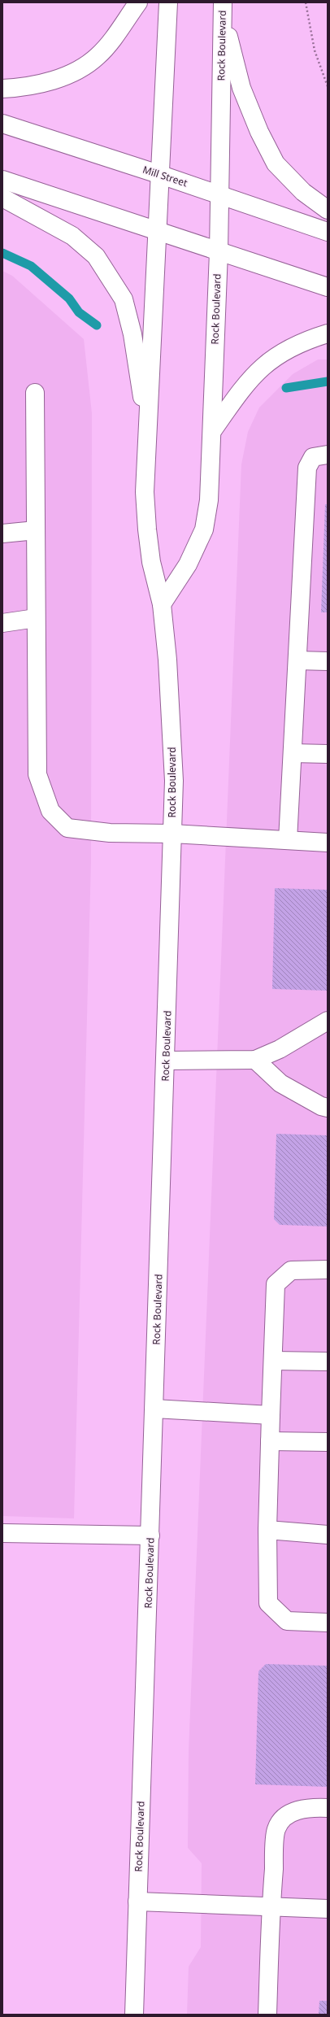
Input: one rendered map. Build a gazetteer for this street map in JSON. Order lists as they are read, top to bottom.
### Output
{
  "streets": {
    "main road": ["Rock Boulevard", "Mill Street"]
  },
  "crossings": [
    ["Rock Boulevard", "Mill Street"]
  ]
}
